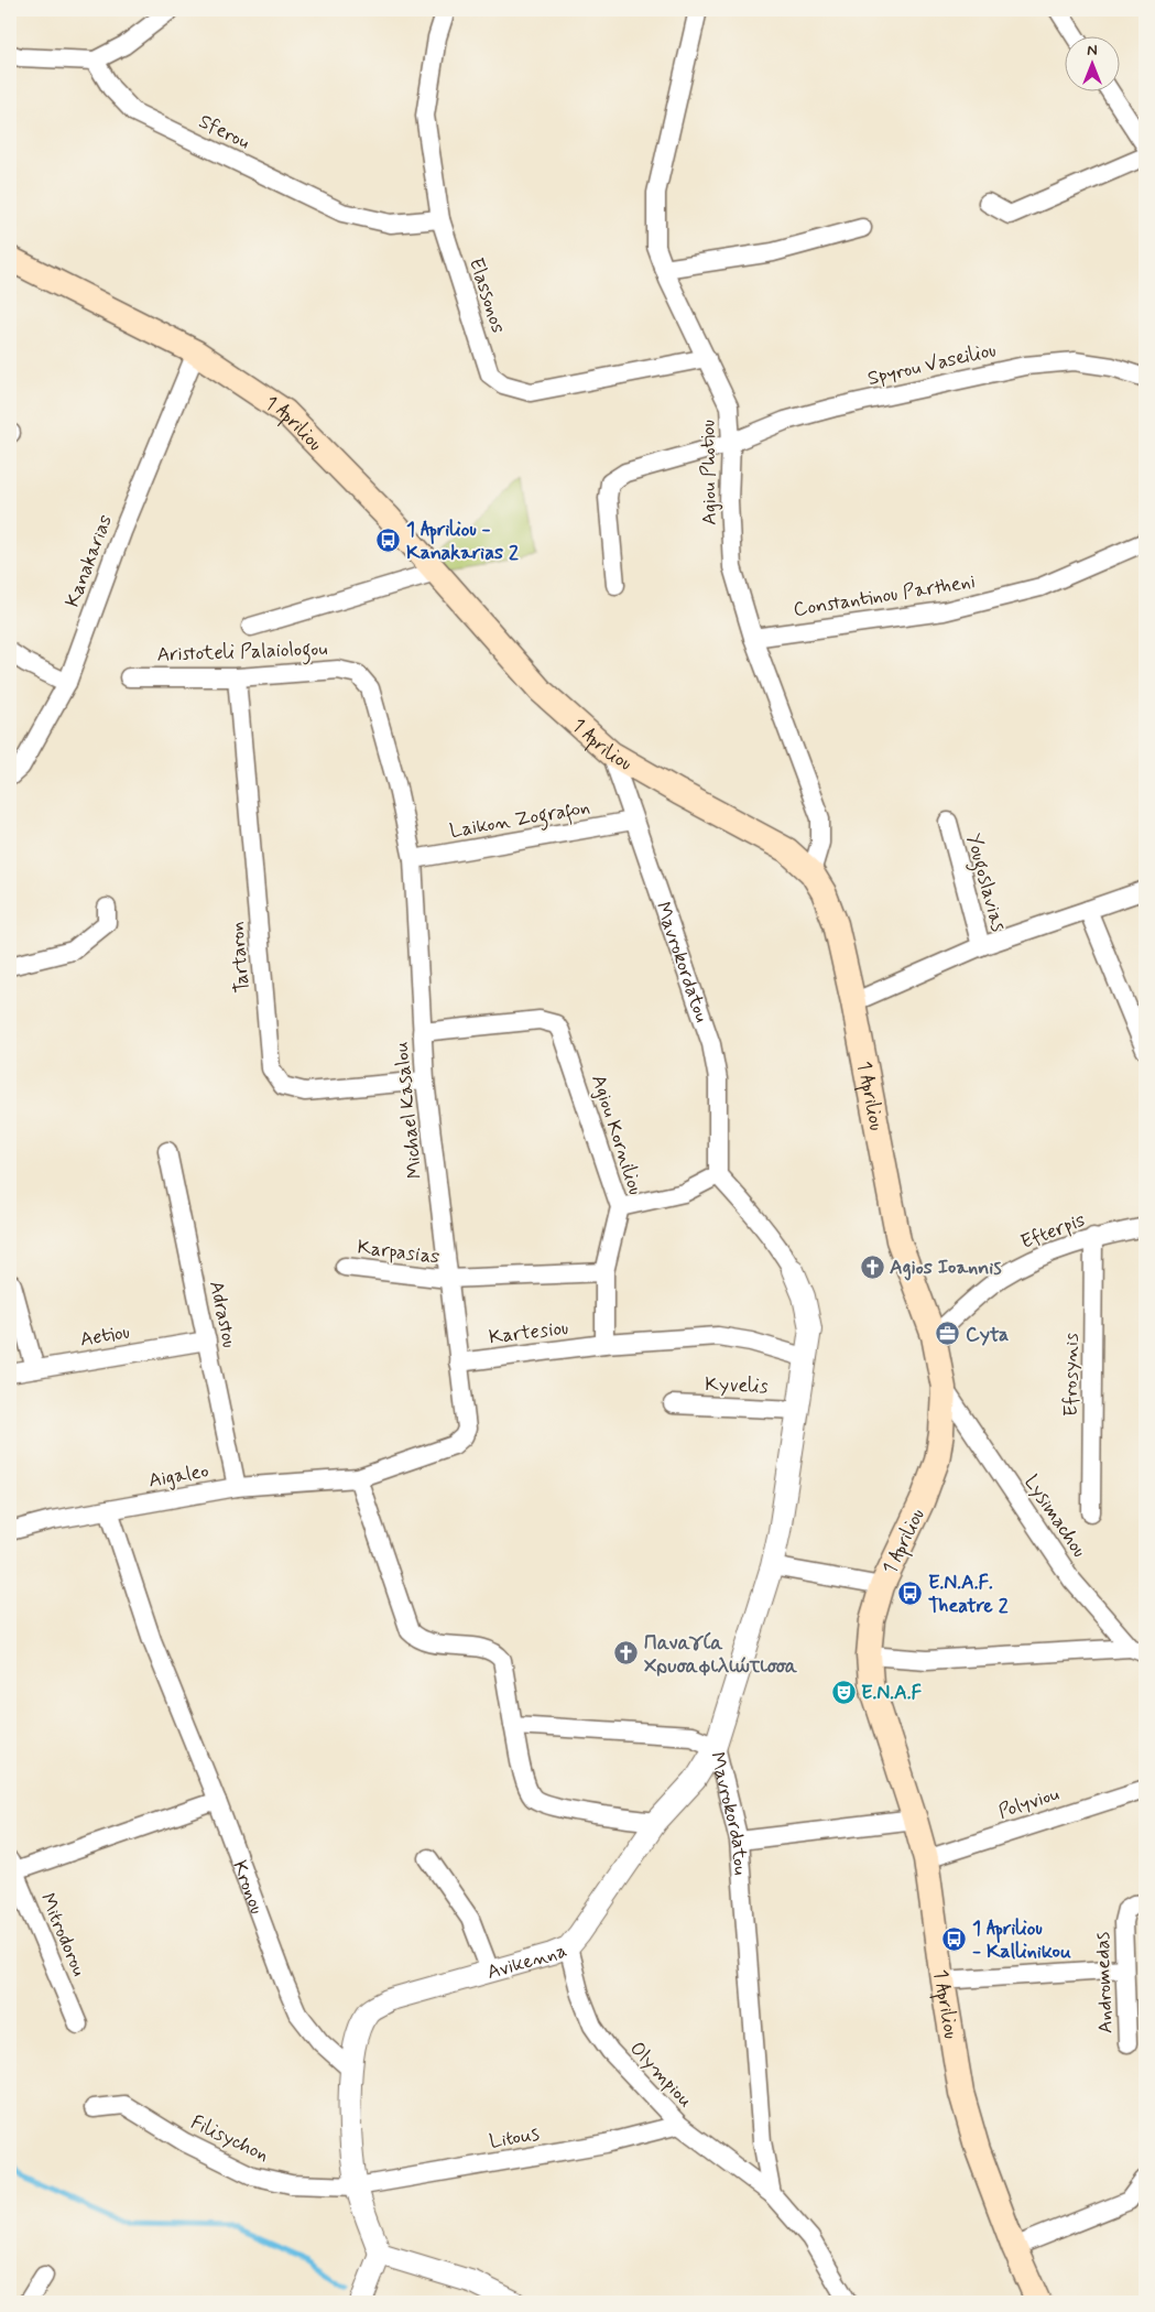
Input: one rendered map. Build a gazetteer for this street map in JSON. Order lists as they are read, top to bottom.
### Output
{
  "streets": {
    "main road": ["1 Apriliou"],
    "street": [
      "Sferou",
      "Elassonos",
      "Spyrou Vaseiliou",
      "Agiou Photiou",
      "Kanakarias",
      "Constantinou Partheni",
      "Aristoteli Palaiologou",
      "Laikon Zografon",
      "Yougoslavias",
      "Tartaron",
      "Mavrokordatou",
      "Michael Kasalou",
      "Agiou Korniliou",
      "Efterpis",
      "Karpasias",
      "Adrastou",
      "Kartesiou",
      "Aetiou",
      "Efrosynis",
      "Kyvelis",
      "Aigaleo",
      "Lysimachou",
      "Polyviou",
      "Kronou",
      "Mitrodorou",
      "Avikenna",
      "Andromedas",
      "Olympiou",
      "Litous",
      "Filisychon"
    ]
  },
  "crossings": [
    ["Sferou", "Elassonos"],
    ["Elassonos", "Agiou Photiou"],
    ["Spyrou Vaseiliou", "Agiou Photiou"],
    ["1 Apriliou", "Agiou Photiou"],
    ["1 Apriliou", "Kanakarias"],
    ["1 Apriliou", "Yougoslavias"],
    ["1 Apriliou", "Mavrokordatou"],
    ["1 Apriliou", "Efterpis"],
    ["1 Apriliou", "Lysimachou"],
    ["1 Apriliou", "Polyviou"],
    ["Agiou Photiou", "Constantinou Partheni"],
    ["Aristoteli Palaiologou", "Tartaron"],
    ["Aristoteli Palaiologou", "Michael Kasalou"],
    ["Laikon Zografon", "Mavrokordatou"],
    ["Laikon Zografon", "Michael Kasalou"],
    ["Tartaron", "Michael Kasalou"],
    ["Mavrokordatou", "Kartesiou"],
    ["Mavrokordatou", "Kyvelis"],
    ["Mavrokordatou", "Avikenna"],
    ["Mavrokordatou", "Olympiou"],
    ["Michael Kasalou", "Agiou Korniliou"],
    ["Michael Kasalou", "Karpasias"],
    ["Michael Kasalou", "Kartesiou"],
    ["Michael Kasalou", "Aigaleo"],
    ["Agiou Korniliou", "Karpasias"],
    ["Agiou Korniliou", "Kartesiou"],
    ["Efterpis", "Efrosynis"],
    ["Adrastou", "Aetiou"],
    ["Adrastou", "Aigaleo"],
    ["Aigaleo", "Kronou"],
    ["Kronou", "Avikenna"],
    ["Avikenna", "Olympiou"],
    ["Olympiou", "Litous"],
    ["Litous", "Filisychon"]
  ],
  "places": {
    "bus stop": ["1 Apriliou - Kanakarias 2", "E.N.A.F. Theatre 2", "1 Apriliou - Kallinikou"],
    "church": ["Agios Ioannis", "Παναγία Χρυσαφιλιώτισσα"],
    "office": ["Cyta"],
    "theatre": ["E.N.A.F"]
  },
  "north": "top"
}
